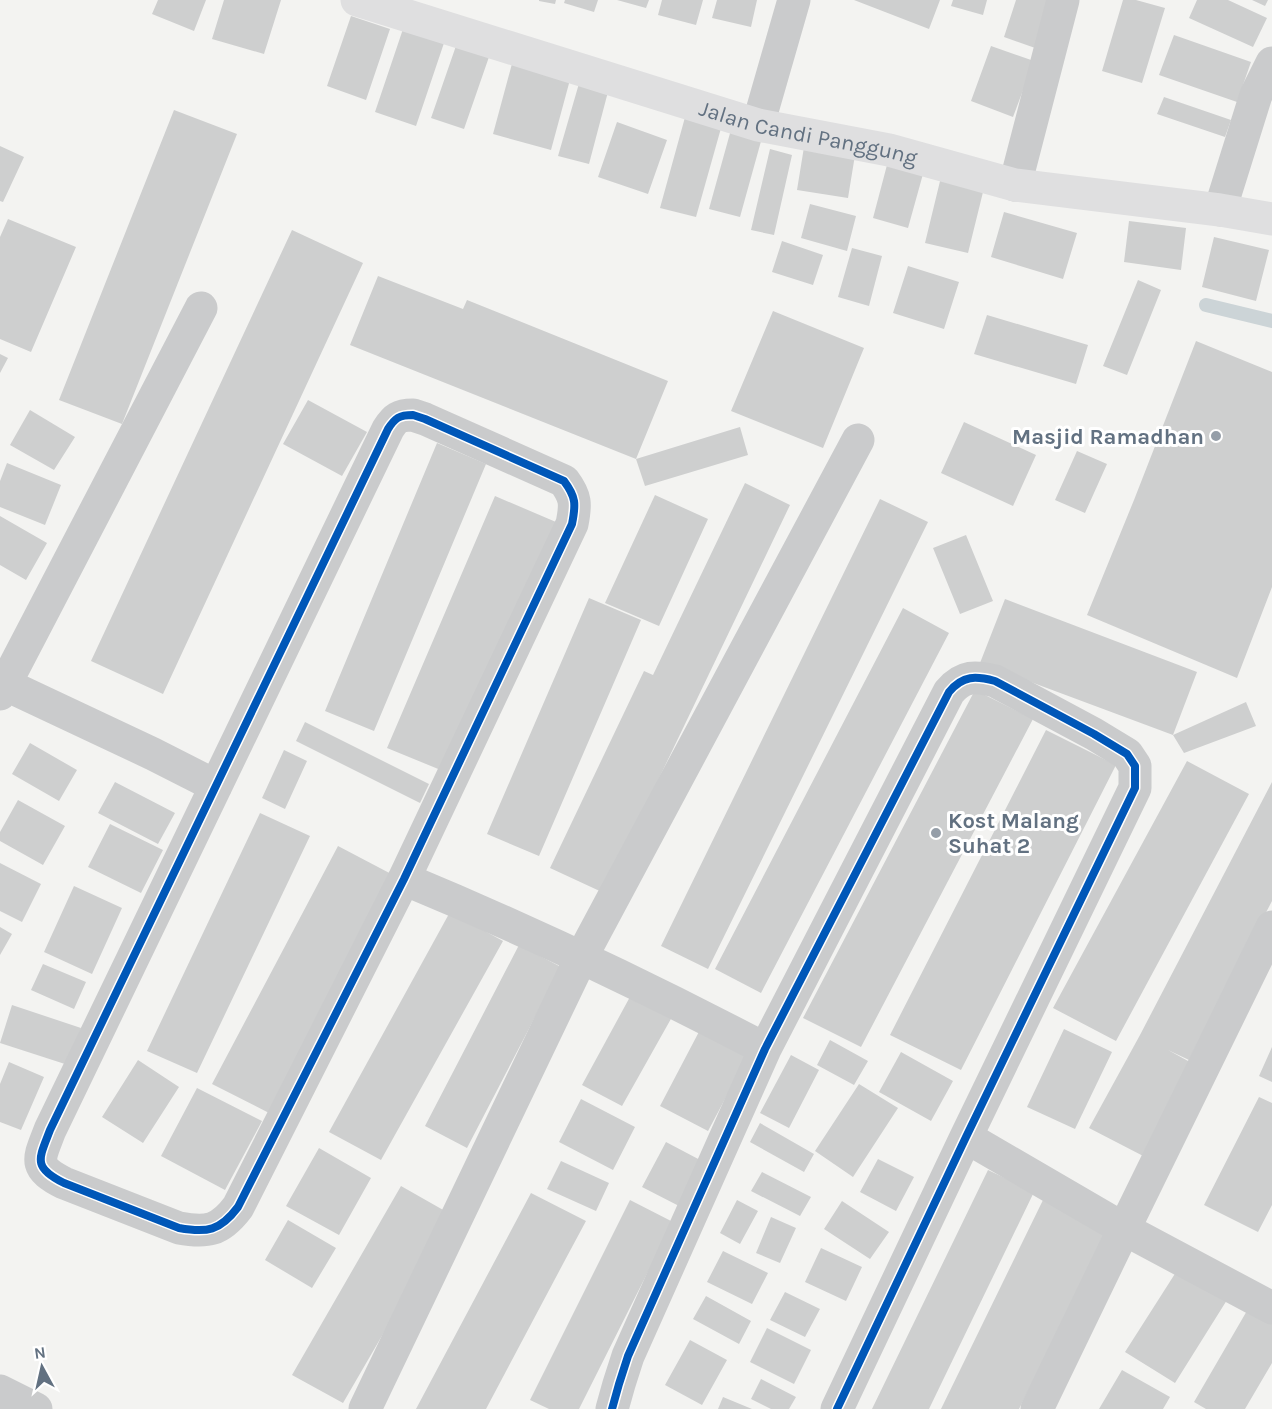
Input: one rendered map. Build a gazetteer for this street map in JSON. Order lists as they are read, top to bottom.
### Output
{
  "streets": {
    "main road": ["Jalan Candi Panggung"]
  },
  "places": ["Masjid Ramadhan", "Kost Malang Suhat 2"],
  "north": "top"
}
